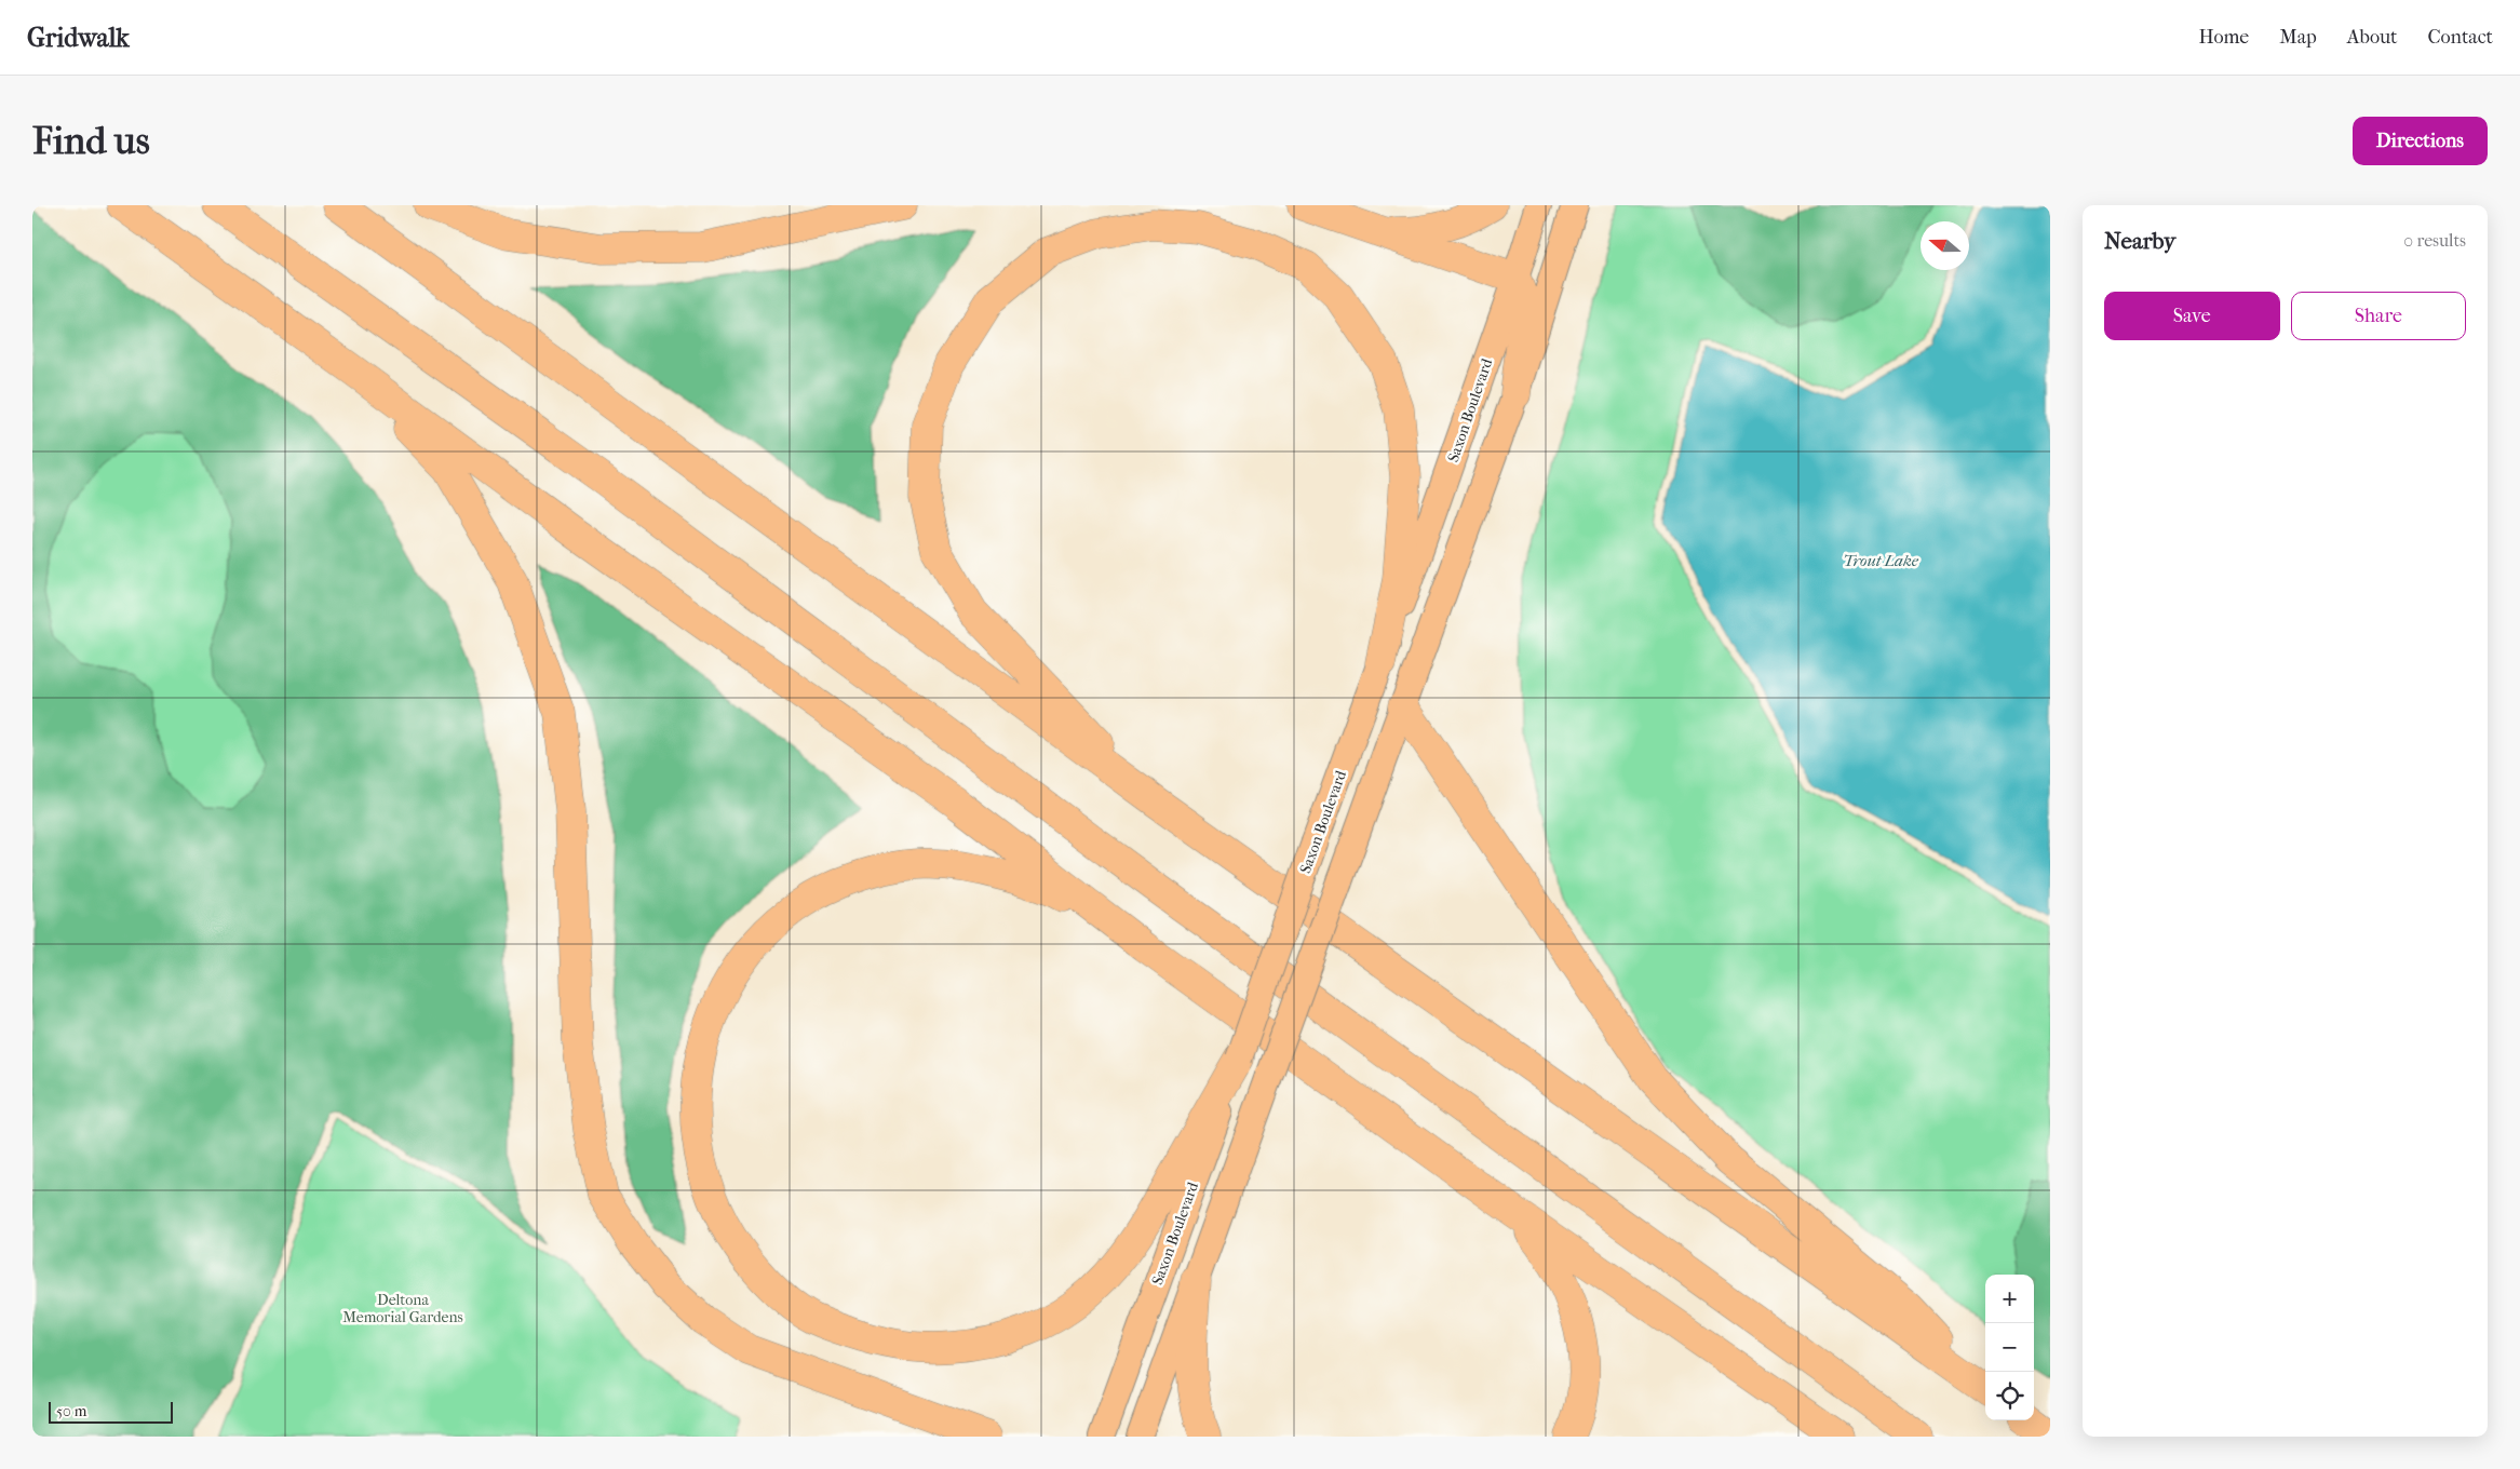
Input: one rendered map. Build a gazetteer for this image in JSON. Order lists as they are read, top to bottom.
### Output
{
  "streets": {
    "main road": ["Saxon Boulevard"]
  },
  "water": ["Trout Lake"],
  "parks": ["Deltona Memorial Gardens"],
  "scale_bar": "50 m",
  "north": "left",
  "page": {
    "header": "Gridwalk",
    "nav": [
      "Home",
      "Map",
      "About",
      "Contact"
    ],
    "buttons": [
      "Directions",
      ["Save", "Share"]
    ],
    "title": "Find us",
    "heading": ["Nearby", "0 results"],
    "map_buttons": ["+", "−"],
    "scale": "50 m"
  }
}
